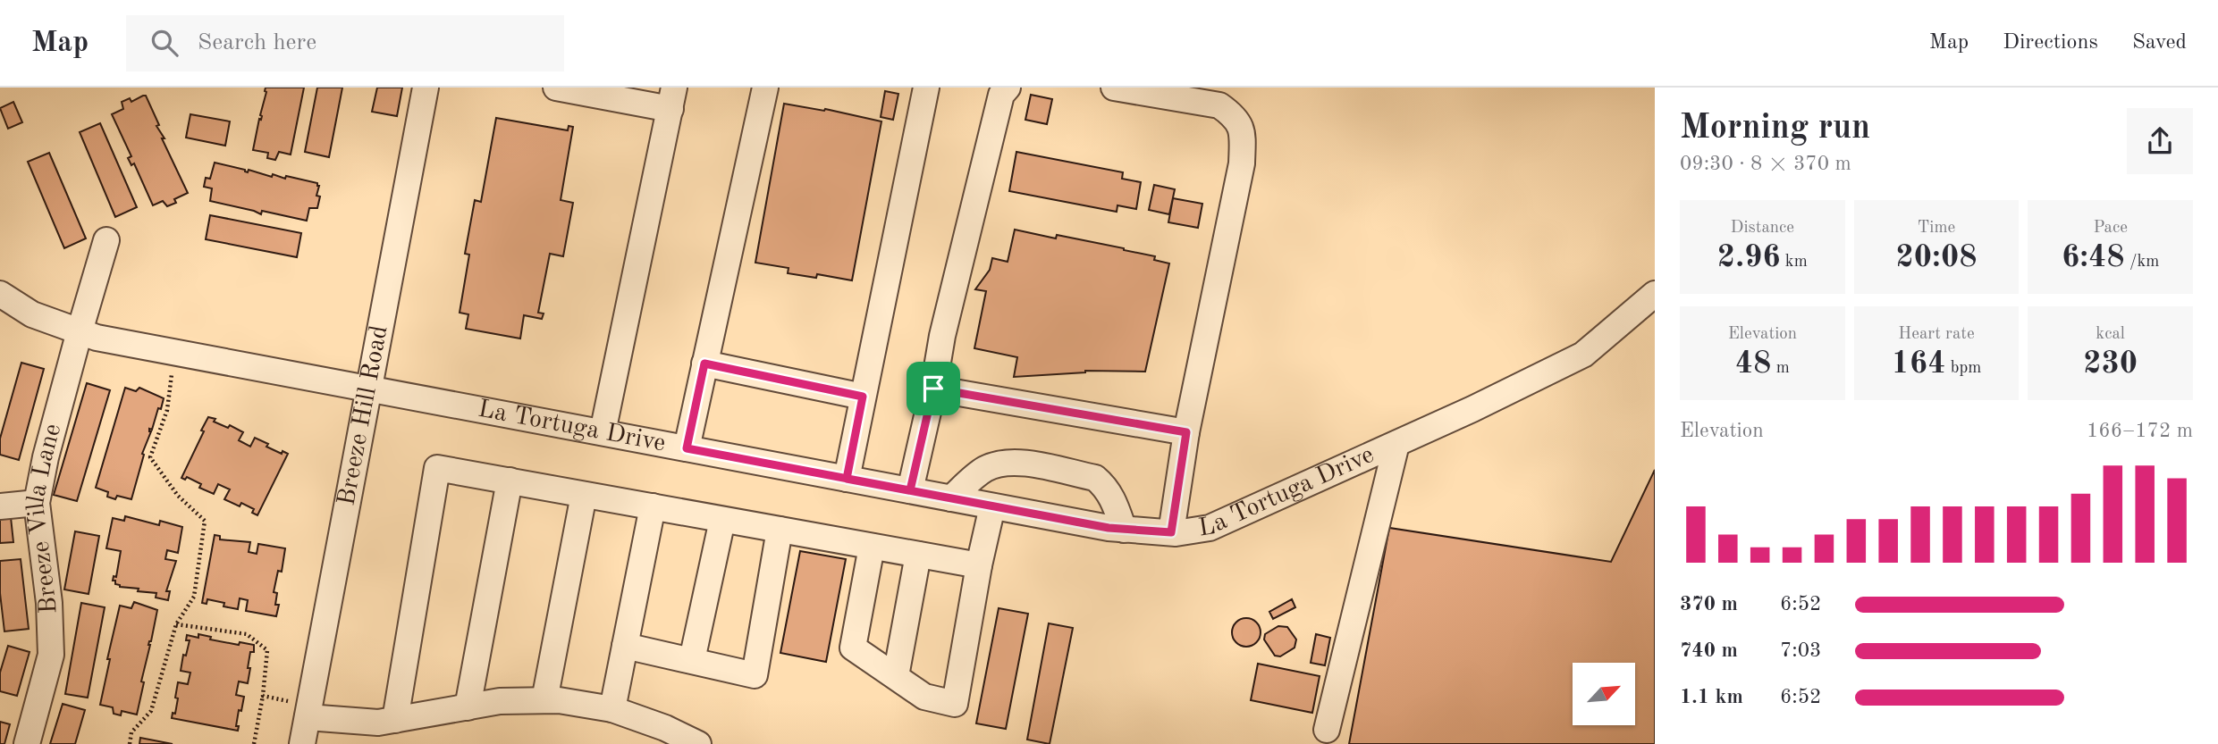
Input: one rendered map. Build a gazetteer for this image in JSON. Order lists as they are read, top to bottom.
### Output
{
  "streets": {
    "street": ["Breeze Hill Road", "La Tortuga Drive", "Breeze Villa Lane"]
  },
  "crossings": [
    ["Breeze Hill Road", "La Tortuga Drive"],
    ["La Tortuga Drive", "Breeze Villa Lane"]
  ],
  "north": "top right",
  "page": {
    "header": "Map",
    "search": "Search here",
    "nav": ["Map", "Directions", "Saved"],
    "heading": ["Morning run", "09:30 · 8 × 370 m"],
    "stats": [
      ["Distance", "2.96 km"],
      ["Time", "20:08"],
      ["Pace", "6:48 /km"],
      ["Elevation", "48 m"],
      ["Heart rate", "164 bpm"],
      ["kcal", "230"]
    ],
    "chart": ["Elevation", "166–172 m"],
    "list": [
      {
        "name": "370 m",
        "note": "6:52"
      },
      {
        "name": "740 m",
        "note": "7:03"
      },
      {
        "name": "1.1 km",
        "note": "6:52"
      }
    ]
  }
}
